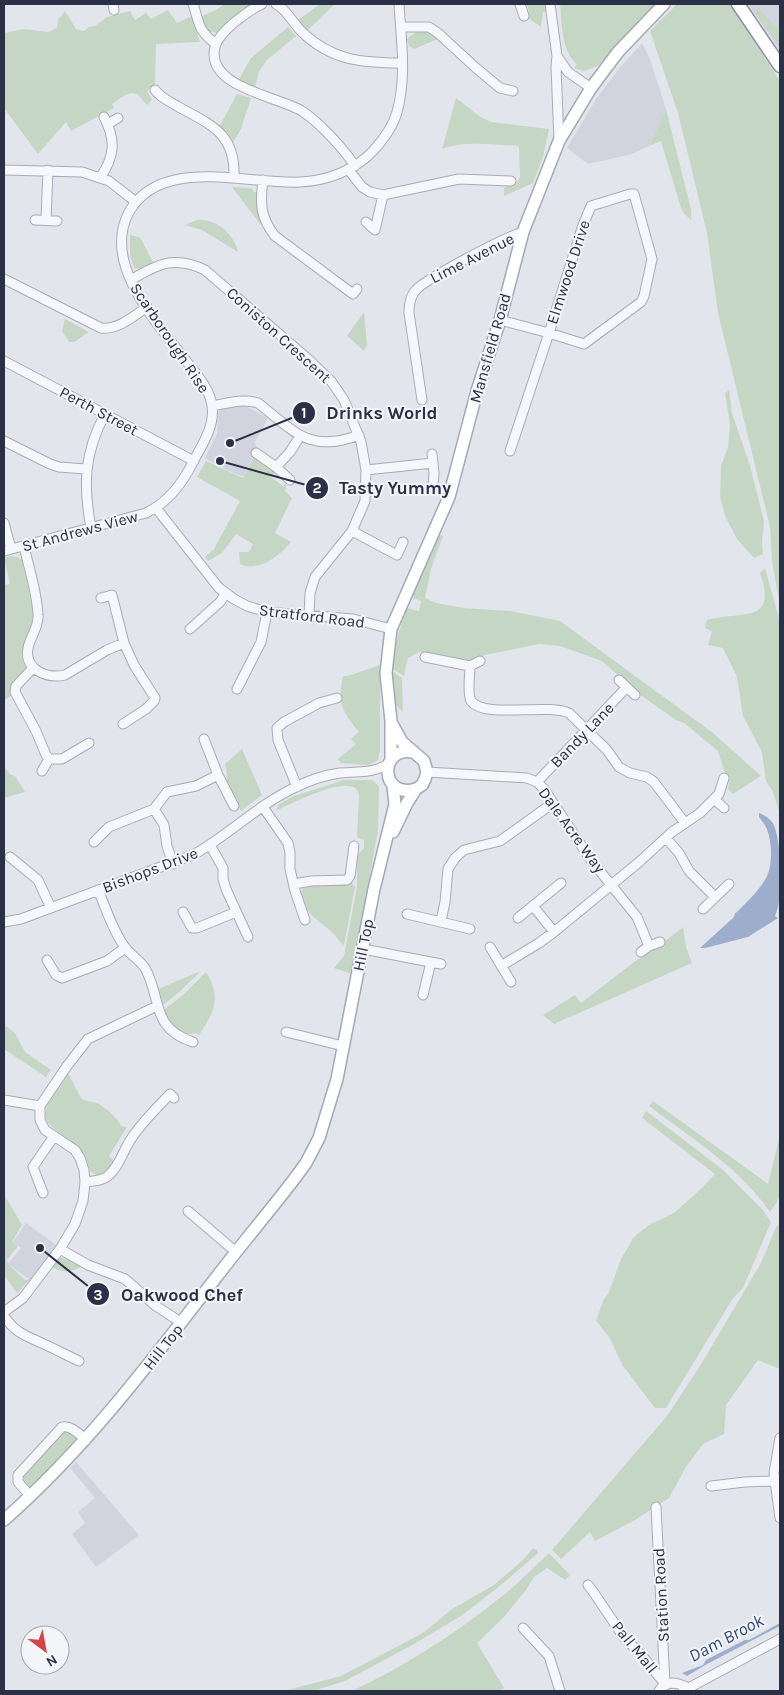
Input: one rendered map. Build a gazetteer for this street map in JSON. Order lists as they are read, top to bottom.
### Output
{
  "streets": {
    "main road": ["Mansfield Road", "Hill Top"],
    "street": [
      "Lime Avenue",
      "Elmwood Drive",
      "Coniston Crescent",
      "Scarborough Rise",
      "Perth Street",
      "St Andrews View",
      "Stratford Road",
      "Bandy Lane",
      "Dale Acre Way",
      "Bishops Drive",
      "Station Road",
      "Pall Mall"
    ]
  },
  "crossings": [
    ["Lime Avenue", "Mansfield Road"],
    ["Elmwood Drive", "Mansfield Road"],
    ["Coniston Crescent", "Scarborough Rise"],
    ["Coniston Crescent", "Stratford Road"],
    ["Scarborough Rise", "Perth Street"],
    ["Scarborough Rise", "St Andrews View"],
    ["Scarborough Rise", "Stratford Road"],
    ["Mansfield Road", "Stratford Road"],
    ["Mansfield Road", "Dale Acre Way"],
    ["Mansfield Road", "Bishops Drive"],
    ["St Andrews View", "Stratford Road"],
    ["Bandy Lane", "Dale Acre Way"],
    ["Dale Acre Way", "Bishops Drive"],
    ["Station Road", "Pall Mall"]
  ],
  "water": ["Dam Brook"],
  "places": ["Drinks World", "Tasty Yummy", "Oakwood Chef"],
  "north": "bottom right"
}
